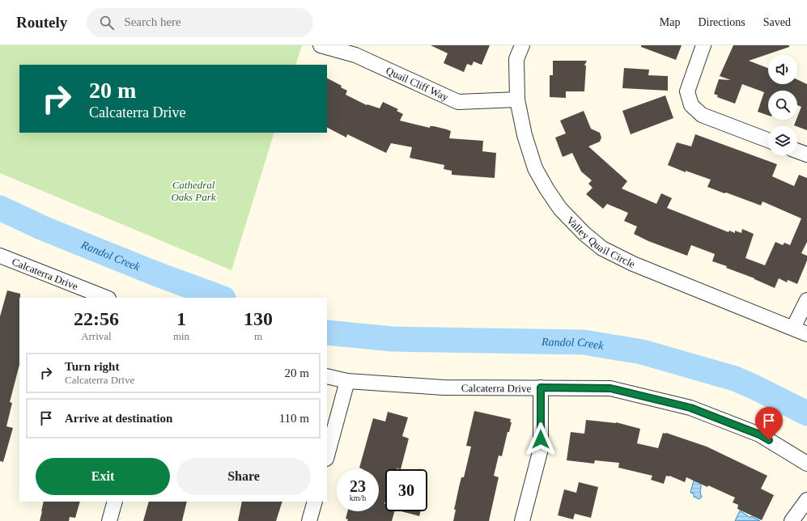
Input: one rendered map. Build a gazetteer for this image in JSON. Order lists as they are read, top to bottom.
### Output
{
  "streets": {
    "street": ["Quail Cliff Way", "Valley Quail Circle", "Calcaterra Drive"]
  },
  "crossings": [
    ["Quail Cliff Way", "Valley Quail Circle"]
  ],
  "water": ["Randol Creek"],
  "parks": ["Cathedral Oaks Park"],
  "page": {
    "header": "Routely",
    "search": "Search here",
    "nav": ["Map", "Directions", "Saved"],
    "turn": ["20 m", "Calcaterra Drive"],
    "eta": [
      "22:56",
      "Arrival",
      "1",
      "min",
      "130",
      "m"
    ],
    "list": [
      {
        "name": "Turn right",
        "note": "Calcaterra Drive",
        "value": "20 m"
      },
      {
        "name": "Arrive at destination",
        "value": "110 m"
      }
    ],
    "buttons": ["Exit", "Share"],
    "speed": "23 km/h",
    "limit": "30"
  }
}
